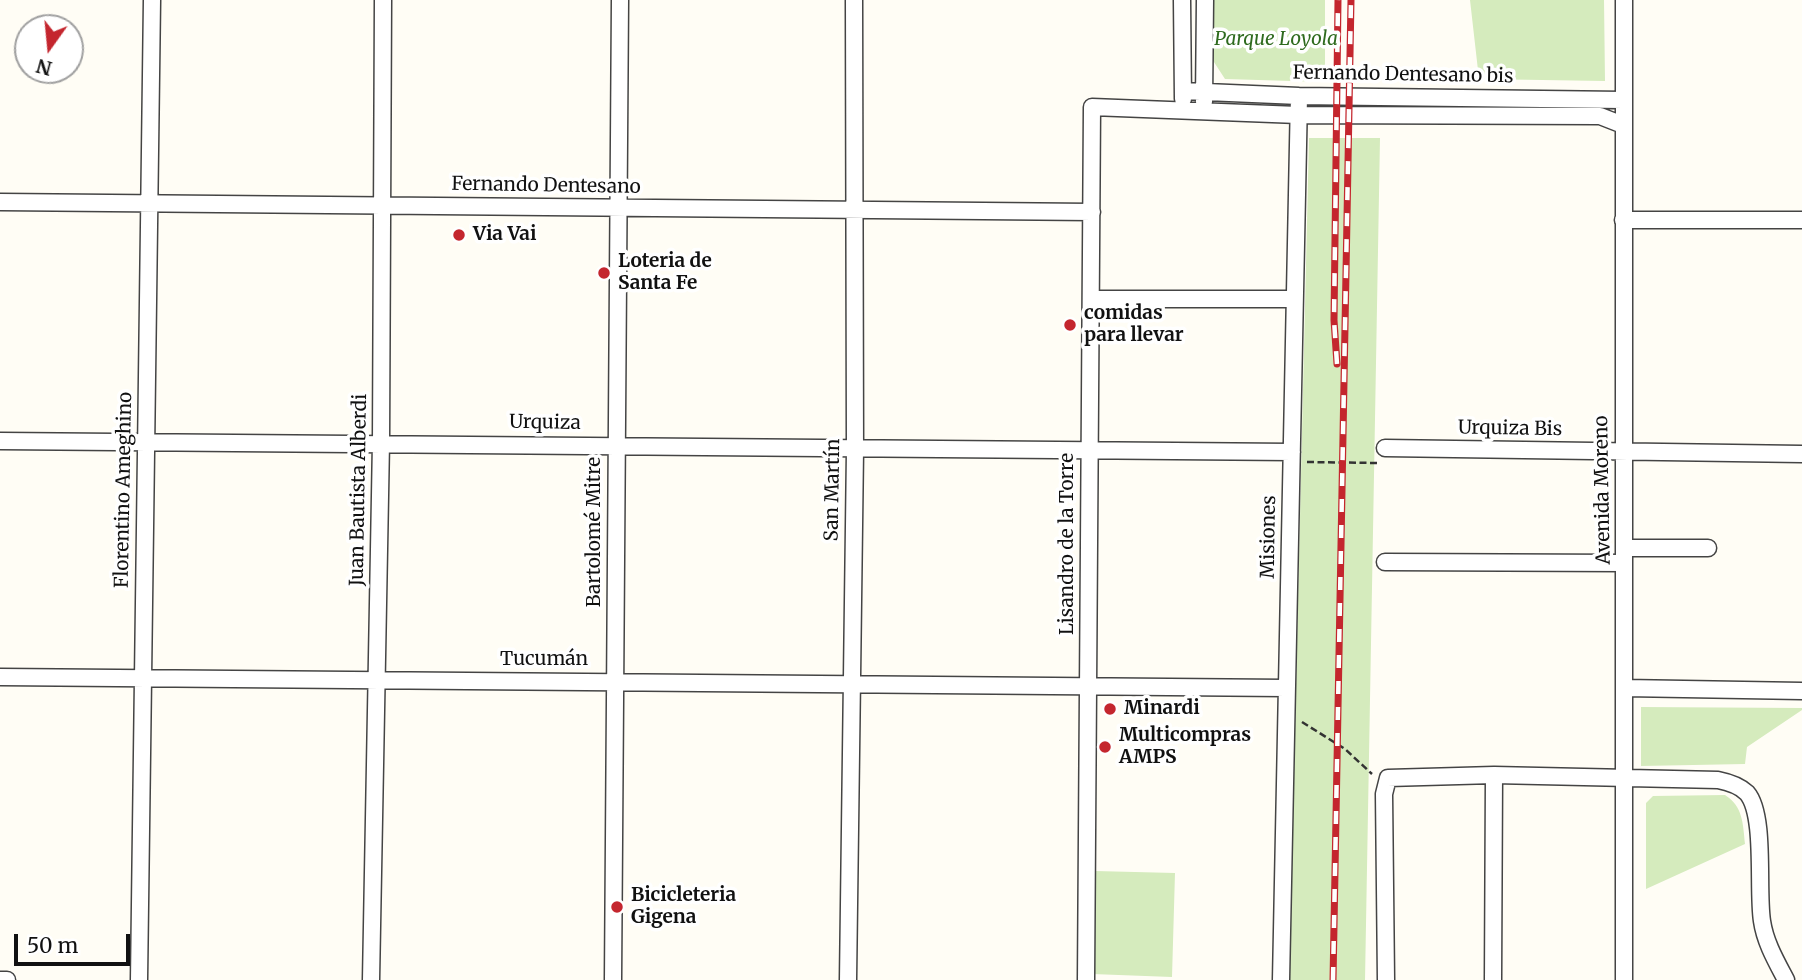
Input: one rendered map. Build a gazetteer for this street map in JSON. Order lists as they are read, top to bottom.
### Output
{
  "streets": {
    "street": [
      "Fernando Dentesano bis",
      "Fernando Dentesano",
      "Urquiza",
      "Urquiza Bis",
      "Florentino Ameghino",
      "Juan Bautista Alberdi",
      "San Martín",
      "Avenida Moreno",
      "Bartolomé Mitre",
      "Misiones",
      "Lisandro de la Torre",
      "Tucumán"
    ]
  },
  "crossings": [
    ["Fernando Dentesano bis", "Avenida Moreno"],
    ["Fernando Dentesano bis", "Misiones"],
    ["Fernando Dentesano", "Florentino Ameghino"],
    ["Fernando Dentesano", "Juan Bautista Alberdi"],
    ["Fernando Dentesano", "San Martín"],
    ["Fernando Dentesano", "Bartolomé Mitre"],
    ["Fernando Dentesano", "Lisandro de la Torre"],
    ["Urquiza", "Florentino Ameghino"],
    ["Urquiza", "Juan Bautista Alberdi"],
    ["Urquiza", "San Martín"],
    ["Urquiza", "Bartolomé Mitre"],
    ["Urquiza", "Lisandro de la Torre"],
    ["Urquiza Bis", "Avenida Moreno"],
    ["Florentino Ameghino", "Tucumán"],
    ["Juan Bautista Alberdi", "Tucumán"],
    ["San Martín", "Tucumán"],
    ["Bartolomé Mitre", "Tucumán"],
    ["Misiones", "Tucumán"],
    ["Lisandro de la Torre", "Tucumán"]
  ],
  "parks": ["Parque Loyola"],
  "places": [
    "Via Vai",
    "Loteria de Santa Fe",
    "comidas para llevar",
    "Minardi",
    "Multicompras AMPS",
    "Bicicleteria Gigena"
  ],
  "scale_bar": "50 m",
  "north": "bottom"
}
